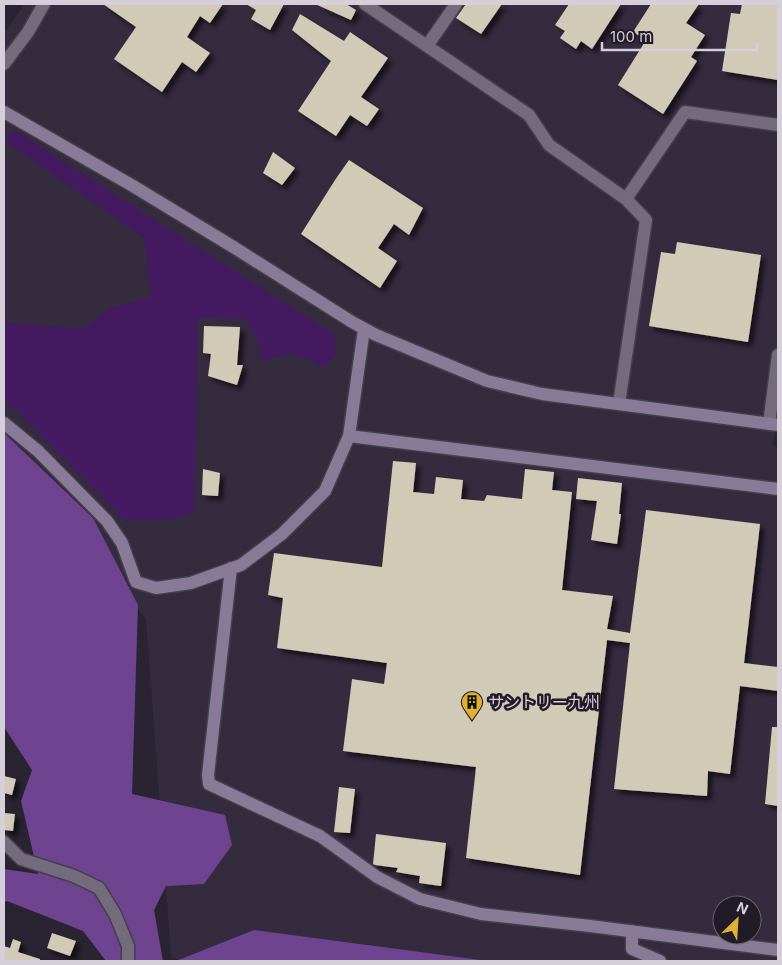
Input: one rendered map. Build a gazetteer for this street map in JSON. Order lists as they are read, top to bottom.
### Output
{
  "places": {
    "building": ["サントリー九州"]
  },
  "scale_bar": "100 m",
  "north": "top right"
}
